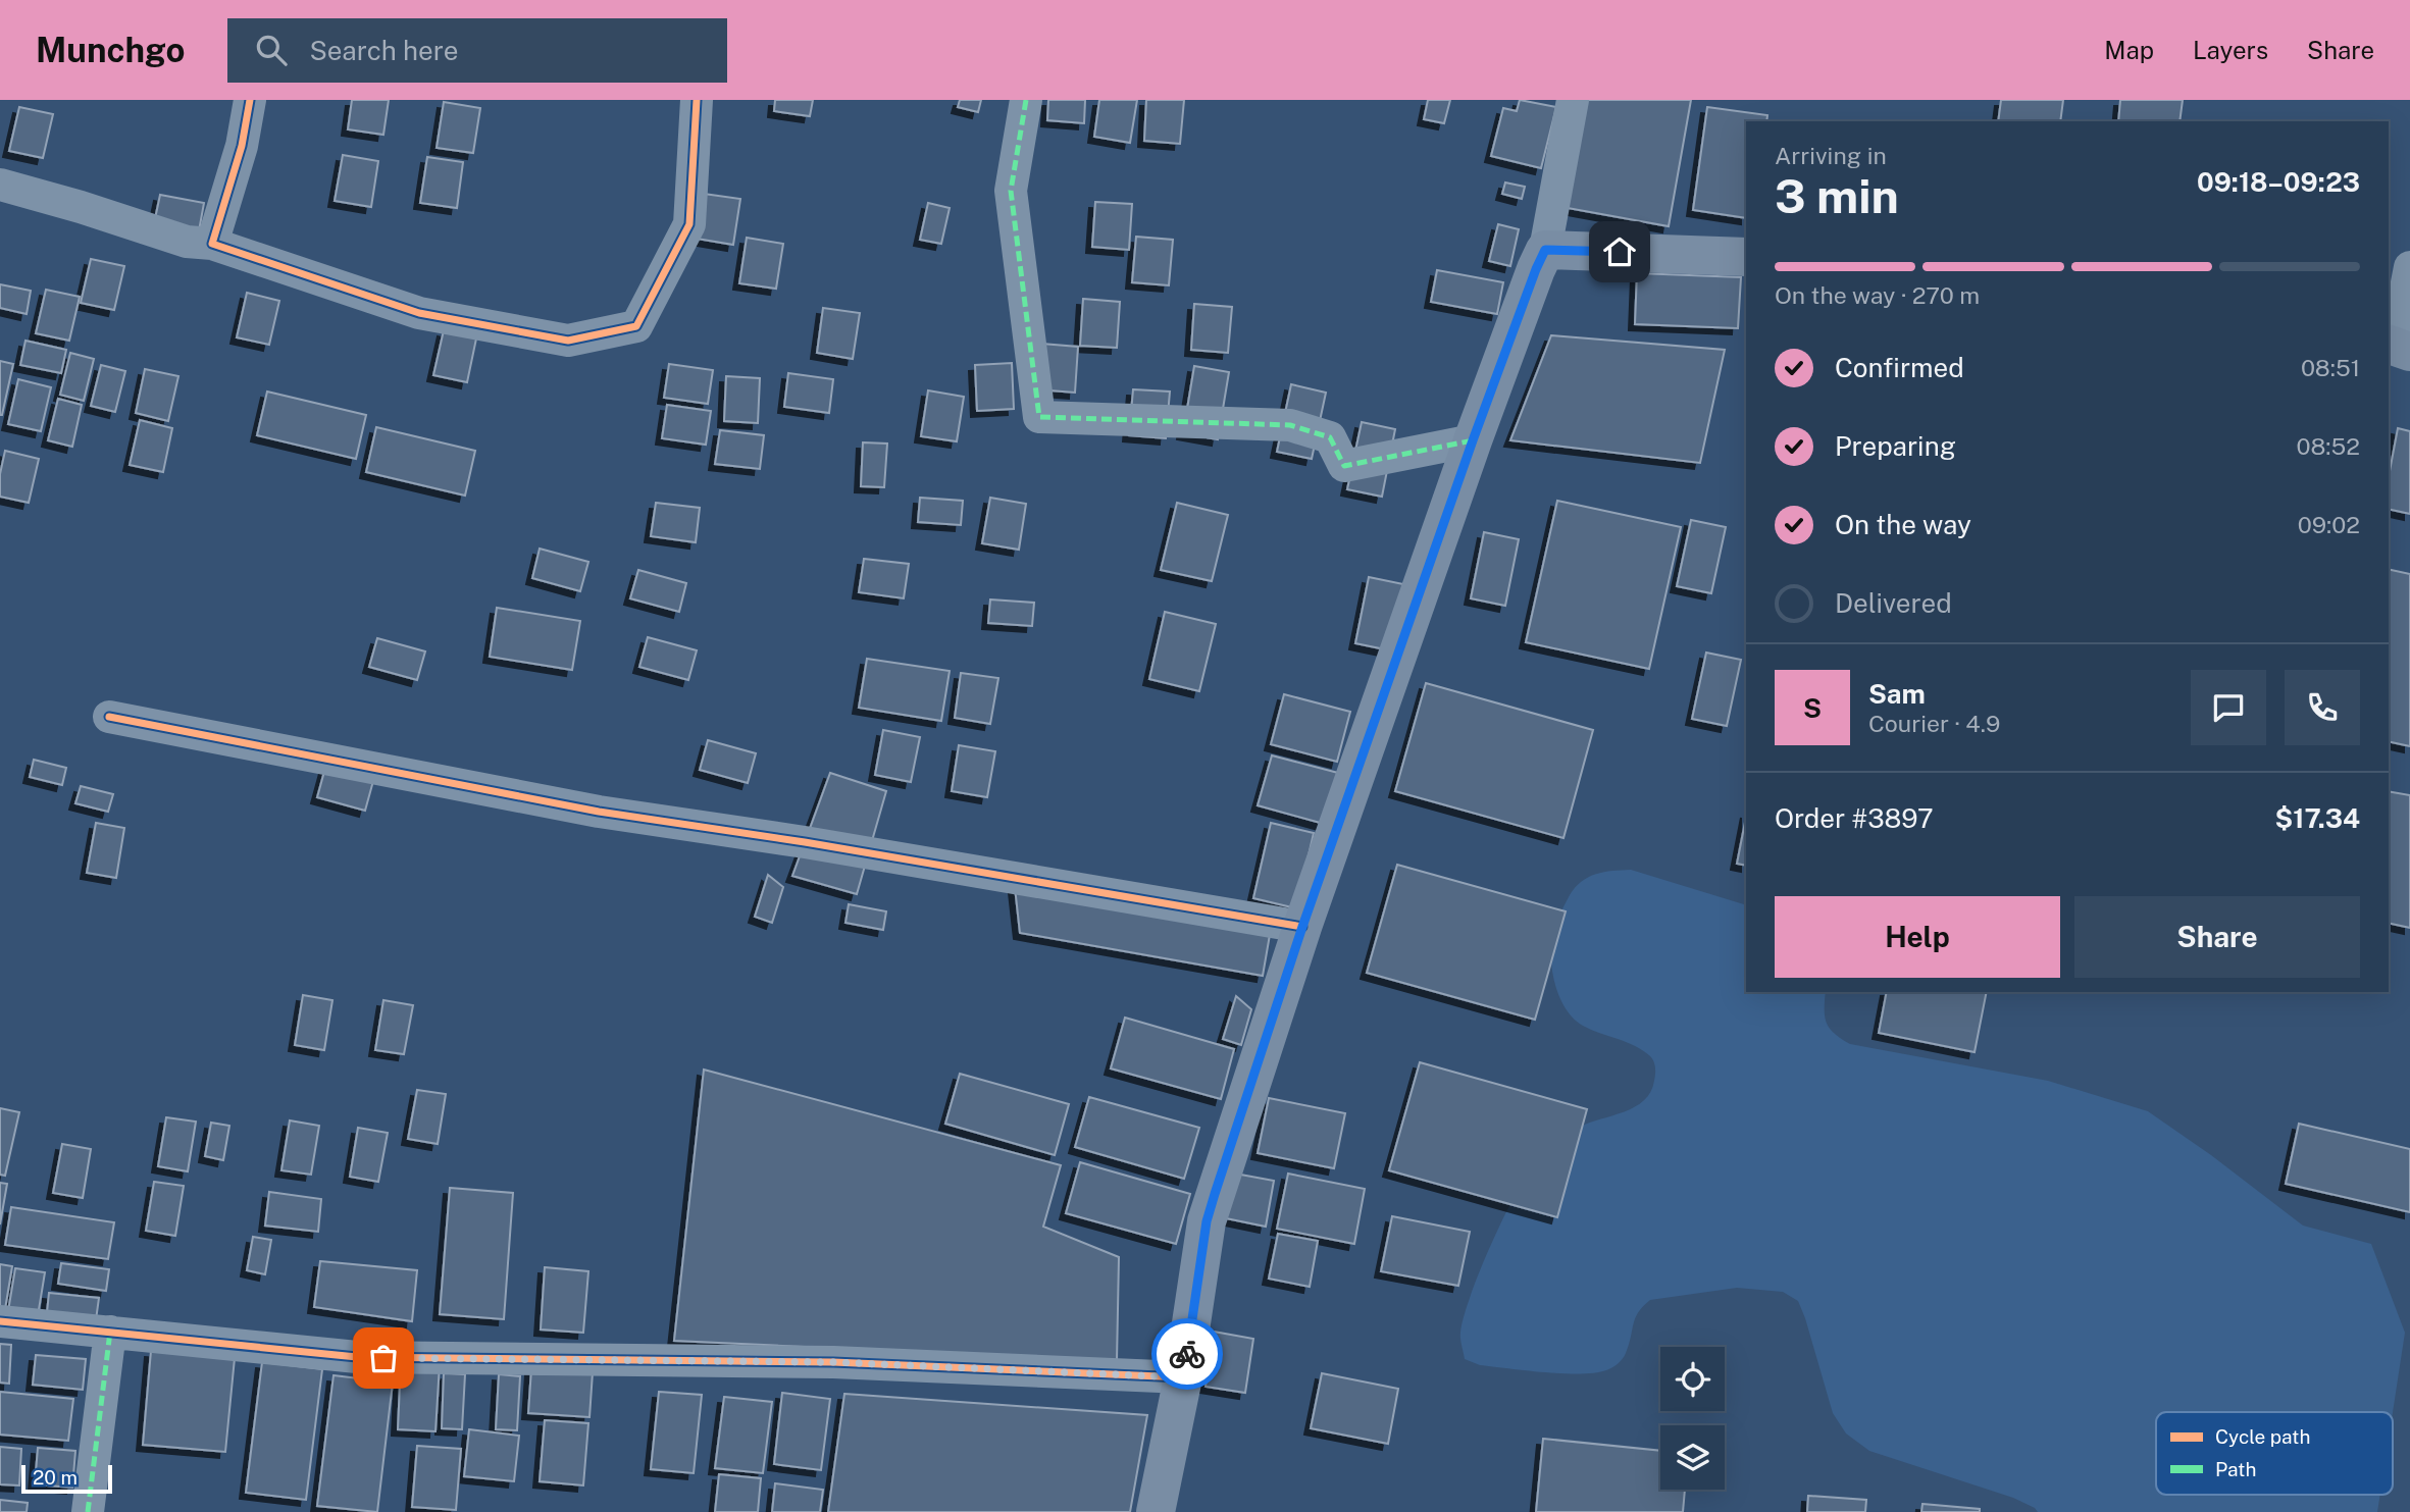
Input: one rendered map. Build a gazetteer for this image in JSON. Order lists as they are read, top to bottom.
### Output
{
  "legend": ["Cycle path", "Path"],
  "scale_bar": "20 m",
  "page": {
    "header": "Munchgo",
    "search": "Search here",
    "nav": ["Map", "Layers", "Share"],
    "heading": ["3 min", "Arriving in", "09:18–09:23"],
    "panel": [
      "Sam",
      "Courier · 4.9",
      "Order #3897",
      "$17.34"
    ],
    "bar": "On the way · 270 m",
    "list": [
      ["Confirmed", "08:51"],
      ["Preparing", "08:52"],
      ["On the way", "09:02"],
      "Delivered"
    ],
    "round": "S",
    "buttons": ["Help", "Share"],
    "scale": "20 m"
  }
}
